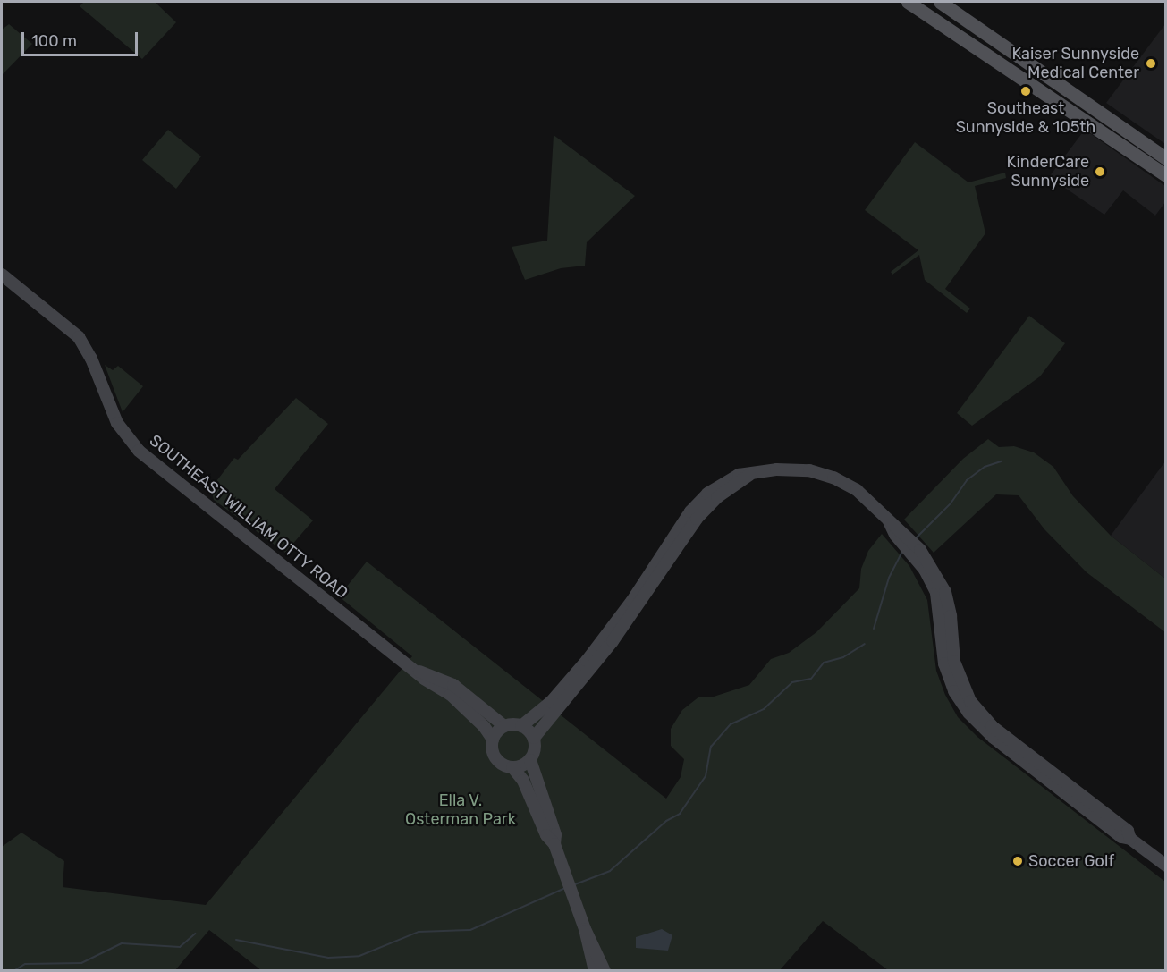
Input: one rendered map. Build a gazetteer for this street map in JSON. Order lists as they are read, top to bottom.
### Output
{
  "streets": {
    "street": ["SOUTHEAST WILLIAM OTTY ROAD"]
  },
  "parks": ["Ella V. Osterman Park"],
  "places": [
    "Kaiser Sunnyside Medical Center",
    "Southeast Sunnyside & 105th",
    "KinderCare Sunnyside",
    "Soccer Golf"
  ],
  "scale_bar": "100 m"
}
